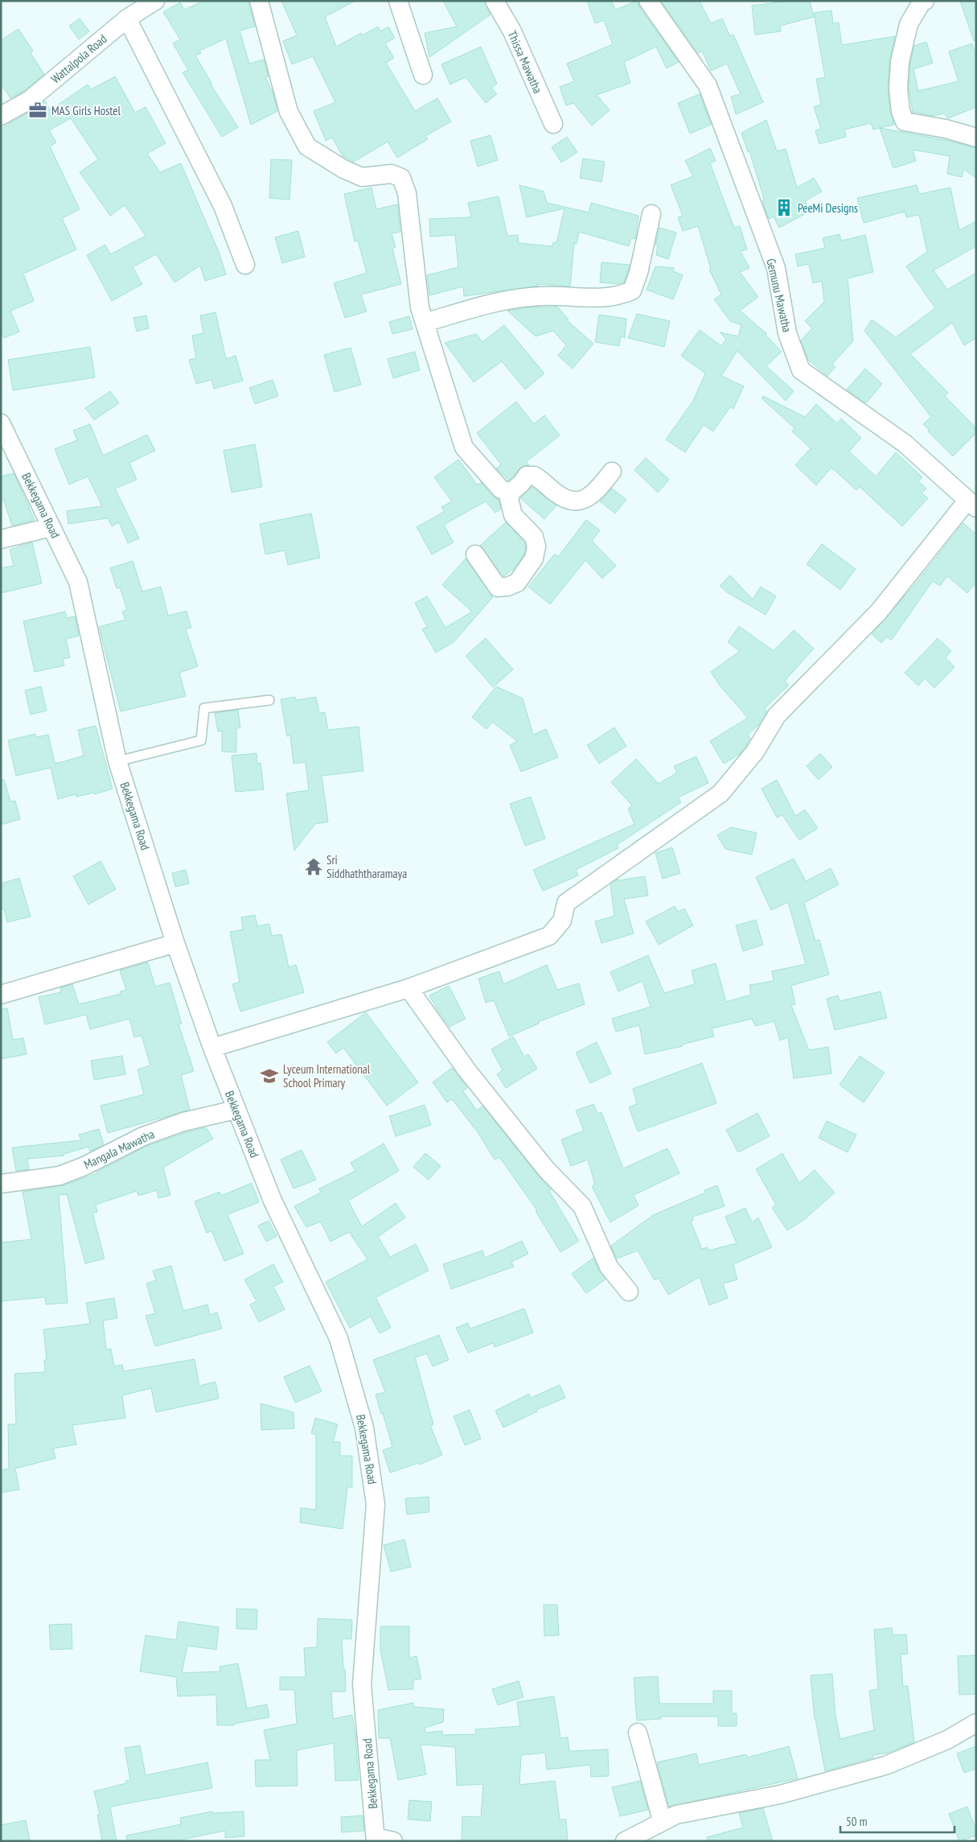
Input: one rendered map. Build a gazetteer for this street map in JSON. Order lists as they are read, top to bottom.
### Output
{
  "streets": {
    "street": [
      "Wattalpola Road",
      "Thissa Mawatha",
      "Gemunu Mawatha",
      "Bekkegama Road",
      "Mangala Mawatha"
    ]
  },
  "crossings": [
    ["Bekkegama Road", "Mangala Mawatha"]
  ],
  "places": {
    "office": ["MAS Girls Hostel"],
    "building": ["PeeMi Designs"],
    "temple": ["Sri Siddhaththaramaya"],
    "school or university": ["Lyceum International School Primary"]
  },
  "scale_bar": "50 m"
}
